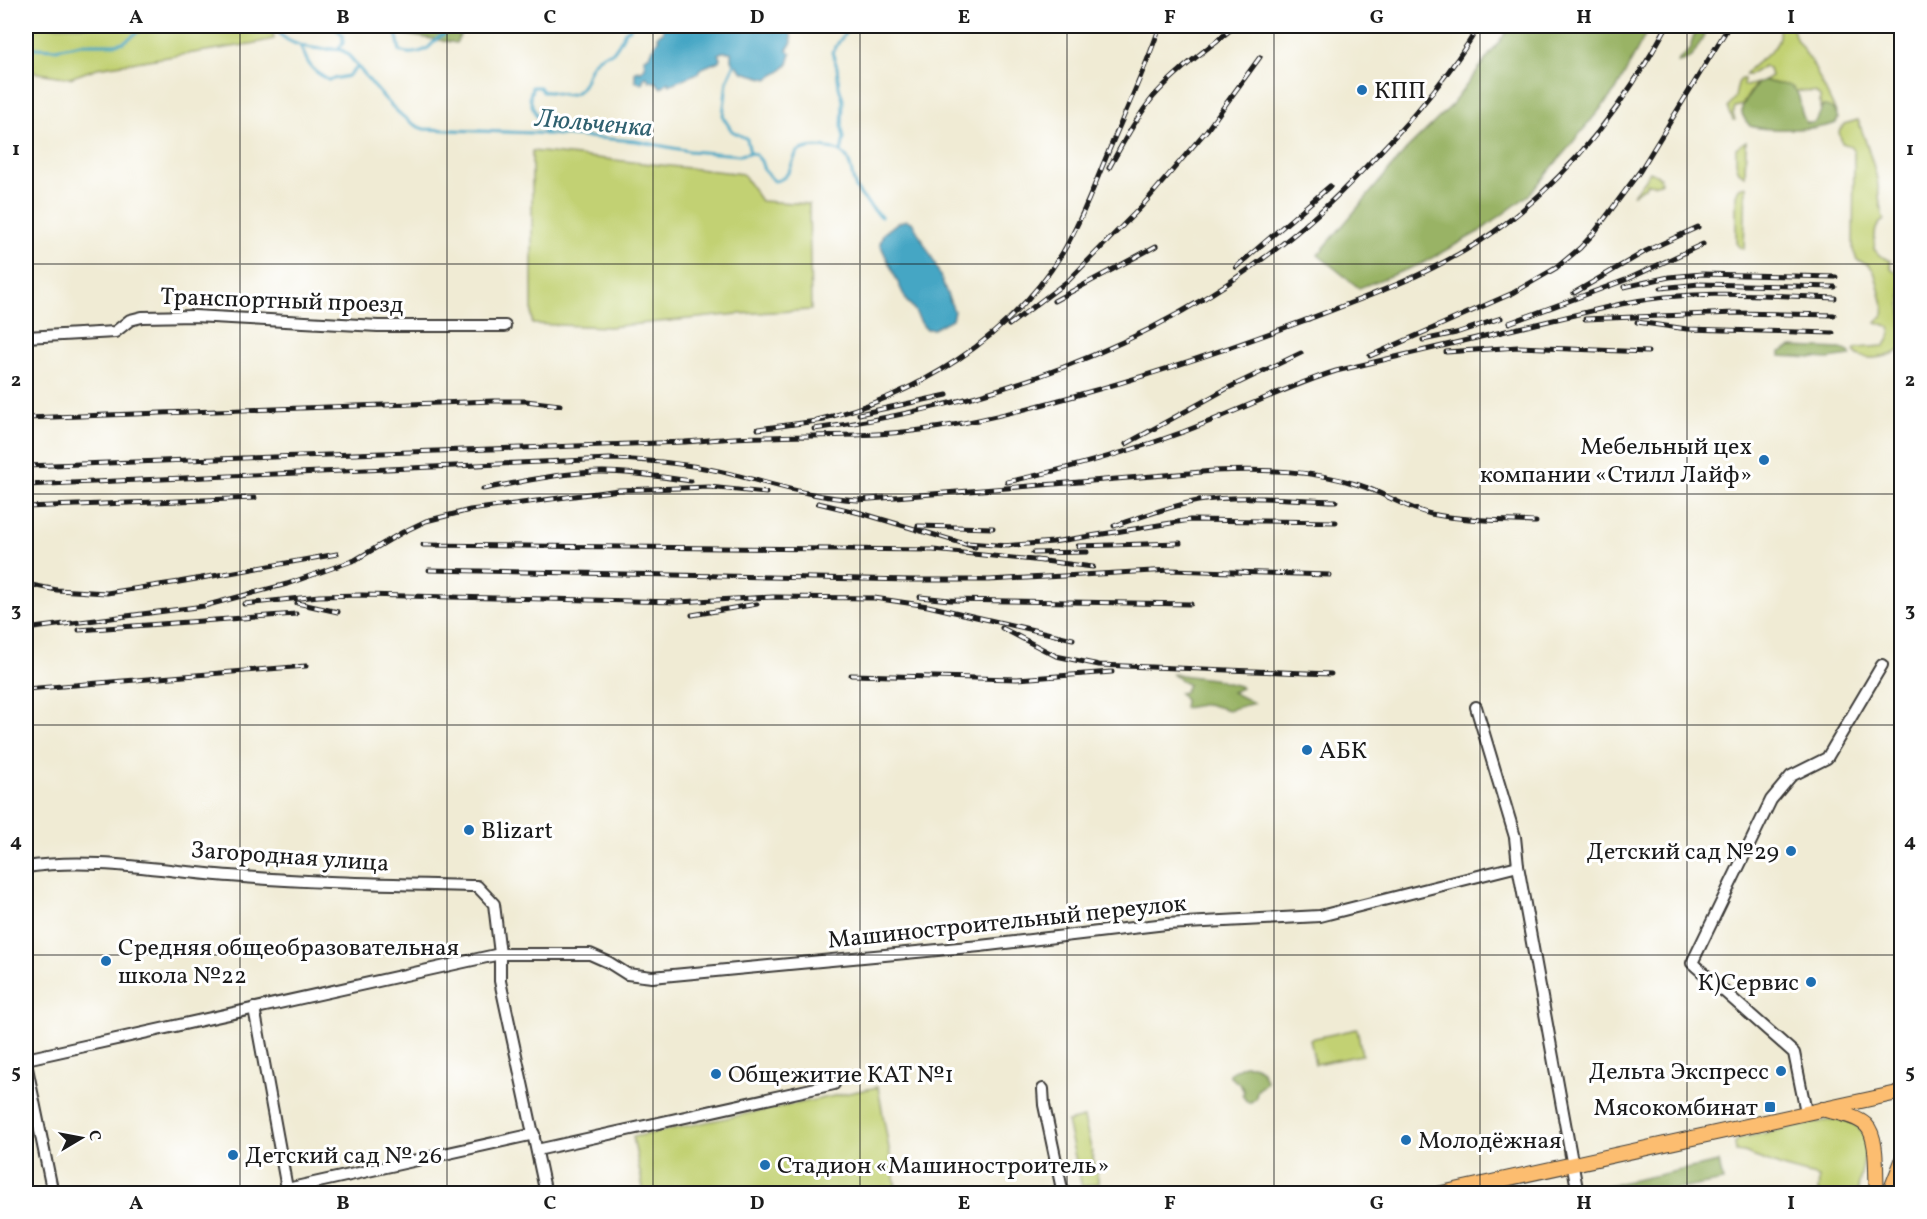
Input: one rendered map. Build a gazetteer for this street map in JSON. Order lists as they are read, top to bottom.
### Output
{
  "streets": {
    "street": ["Транспортный проезд", "Загородная улица", "Машиностроительный переулок"]
  },
  "crossings": [
    ["Загородная улица", "Машиностроительный переулок"]
  ],
  "water": ["Люльченка"],
  "places": {
    "other": [
      "КПП",
      "Мебельный цех компании «Стилл Лайф»",
      "АБК",
      "Blizart",
      "Детский сад №29",
      "Средняя общеобразовательная школа №22",
      "К)Сервис",
      "Дельта Экспресс",
      "Общежитие КАТ №1",
      "Молодёжная",
      "Детский сад № 26",
      "Стадион «Машиностроитель»"
    ],
    "transit": ["Мясокомбинат"]
  },
  "north": "right",
  "grid": {
    "columns": [
      "A",
      "B",
      "C",
      "D",
      "E",
      "F",
      "G",
      "H",
      "I"
    ],
    "rows": [
      "1",
      "2",
      "3",
      "4",
      "5"
    ]
  }
}
